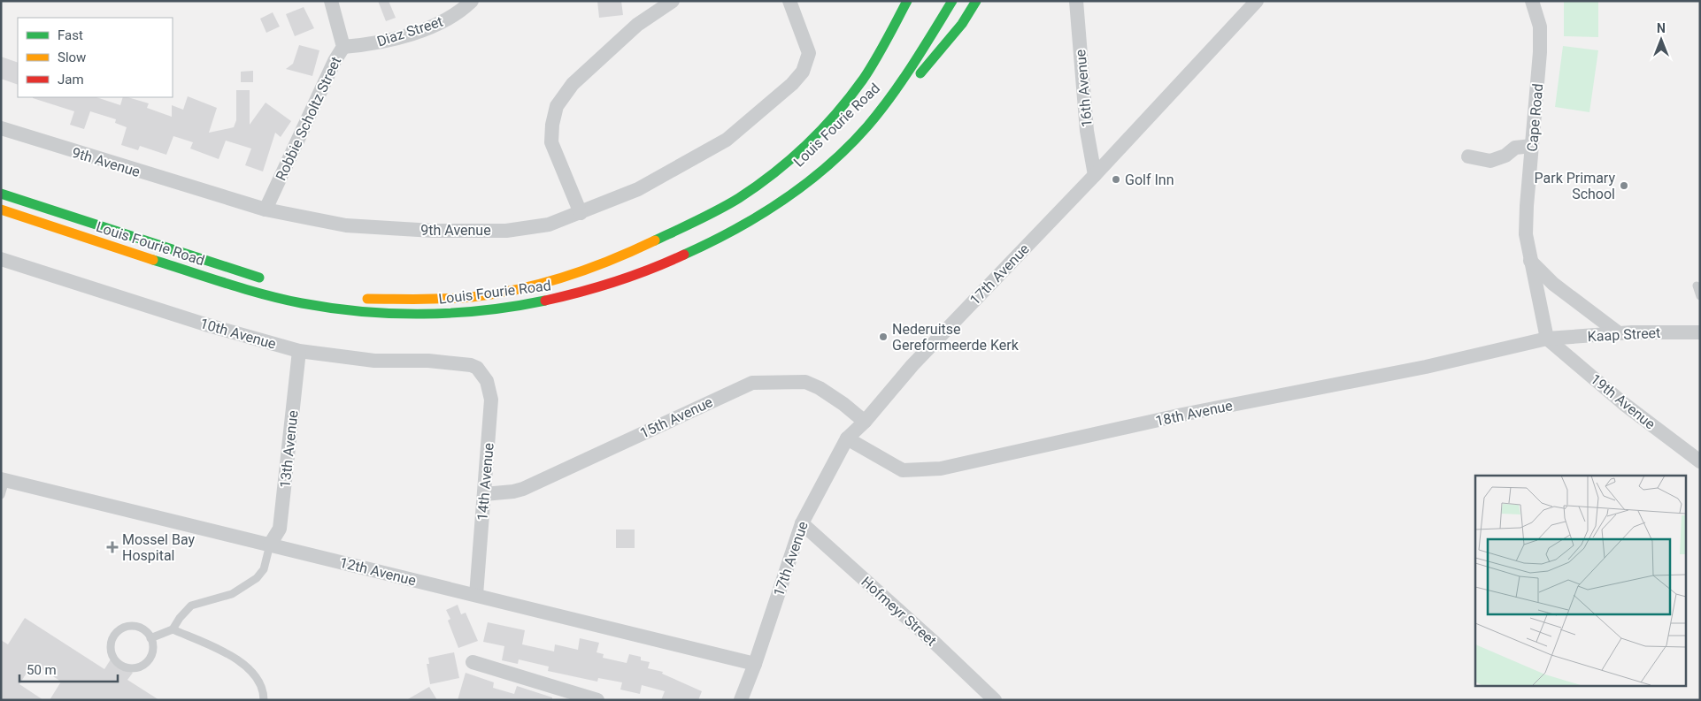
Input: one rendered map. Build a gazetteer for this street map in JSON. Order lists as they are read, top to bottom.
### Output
{
  "streets": {
    "main road": ["Louis Fourie Road"],
    "street": [
      "Diaz Street",
      "16th Avenue",
      "Cape Road",
      "Robbie Scholtz Street",
      "9th Avenue",
      "17th Avenue",
      "10th Avenue",
      "Kaap Street",
      "19th Avenue",
      "18th Avenue",
      "15th Avenue",
      "13th Avenue",
      "14th Avenue",
      "12th Avenue",
      "Hofmeyr Street"
    ]
  },
  "crossings": [
    ["Diaz Street", "Robbie Scholtz Street"],
    ["16th Avenue", "17th Avenue"],
    ["Cape Road", "Kaap Street"],
    ["Cape Road", "19th Avenue"],
    ["Cape Road", "18th Avenue"],
    ["Robbie Scholtz Street", "9th Avenue"],
    ["17th Avenue", "18th Avenue"],
    ["17th Avenue", "15th Avenue"],
    ["17th Avenue", "12th Avenue"],
    ["17th Avenue", "Hofmeyr Street"],
    ["10th Avenue", "13th Avenue"],
    ["10th Avenue", "14th Avenue"],
    ["Kaap Street", "19th Avenue"],
    ["Kaap Street", "18th Avenue"],
    ["19th Avenue", "18th Avenue"],
    ["15th Avenue", "14th Avenue"],
    ["13th Avenue", "12th Avenue"],
    ["14th Avenue", "12th Avenue"]
  ],
  "places": {
    "other": ["Golf Inn", "Park Primary School", "Nederuitse Gereformeerde Kerk"],
    "health": ["Mossel Bay Hospital"]
  },
  "legend": ["Fast", "Slow", "Jam"],
  "scale_bar": "50 m",
  "north": "top"
}
